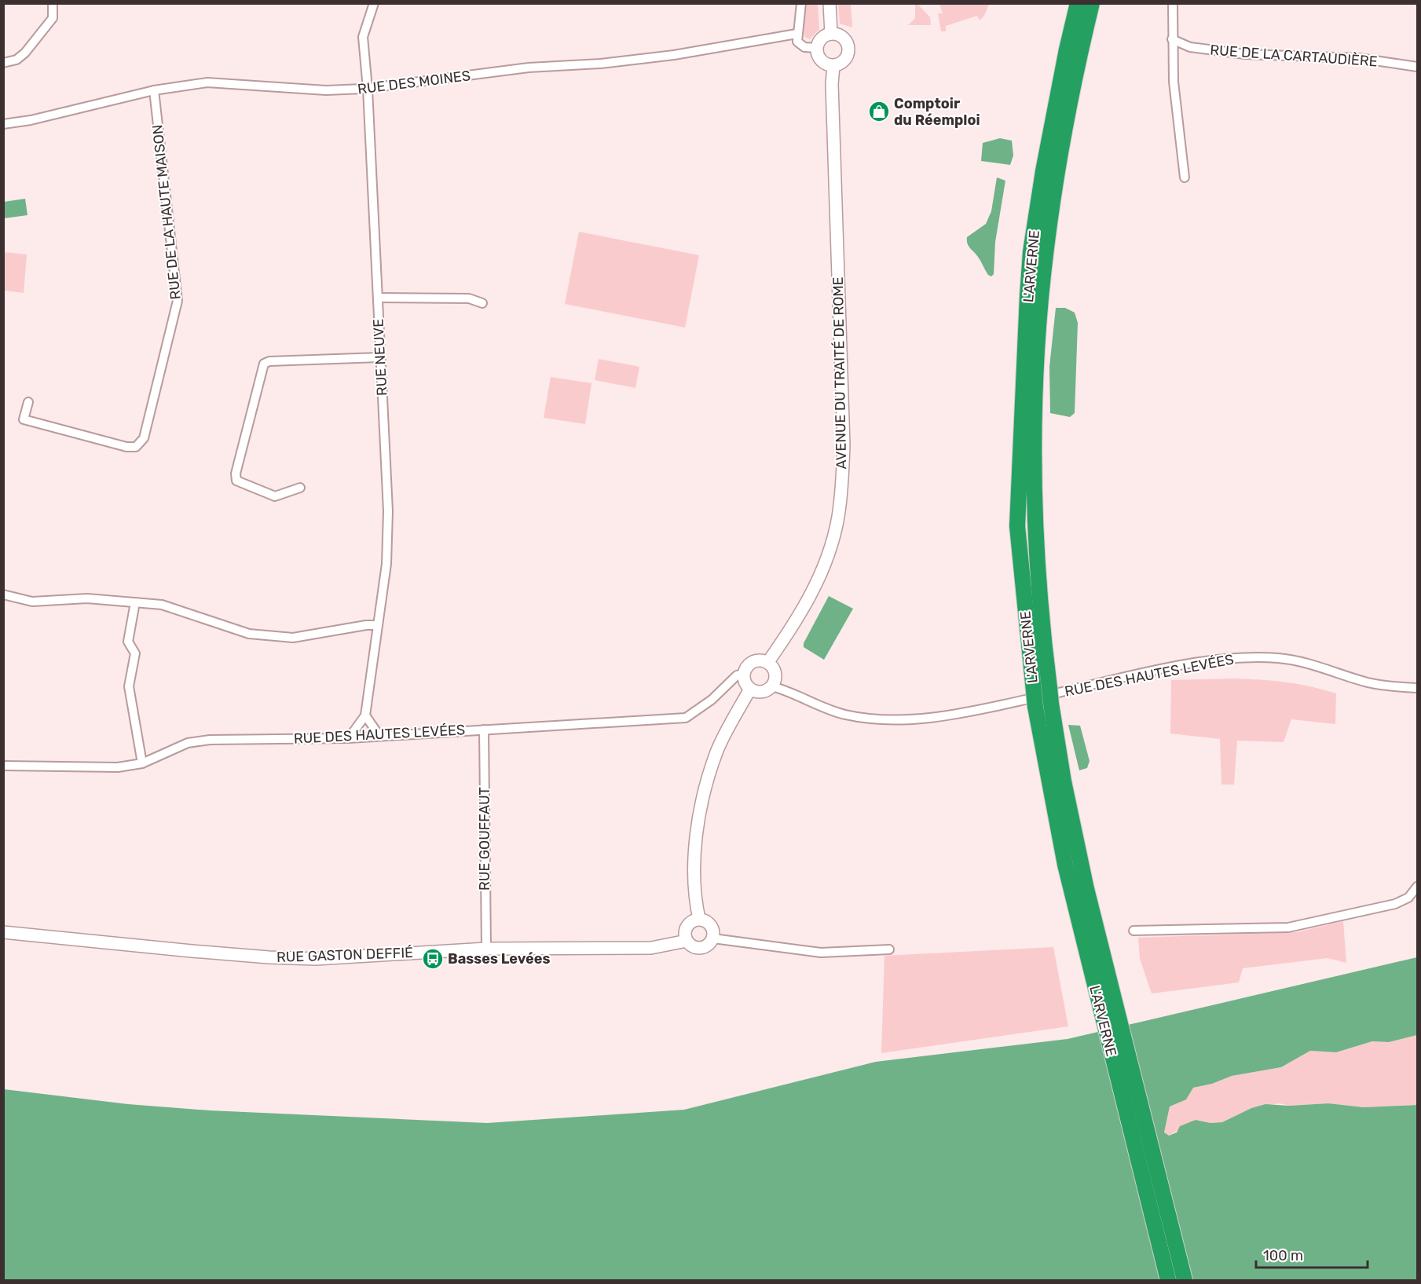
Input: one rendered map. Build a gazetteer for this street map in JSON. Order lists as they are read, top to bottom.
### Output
{
  "streets": {
    "highway": ["L'ARVERNE"],
    "main road": ["AVENUE DU TRAITÉ DE ROME", "RUE GASTON DEFFIÉ"],
    "street": [
      "RUE DE LA CARTAUDIÈRE",
      "RUE DES MOINES",
      "RUE DE LA HAUTE MAISON",
      "RUE NEUVE",
      "RUE DES HAUTES LEVÉES",
      "RUE GOUFFAUT"
    ]
  },
  "crossings": [
    ["RUE DES MOINES", "RUE DE LA HAUTE MAISON"],
    ["RUE DES MOINES", "RUE NEUVE"],
    ["AVENUE DU TRAITÉ DE ROME", "RUE DES HAUTES LEVÉES"],
    ["RUE DES HAUTES LEVÉES", "RUE GOUFFAUT"],
    ["RUE GOUFFAUT", "RUE GASTON DEFFIÉ"]
  ],
  "places": {
    "shop": ["Comptoir du Réemploi"],
    "bus stop": ["Basses Levées"]
  },
  "scale_bar": "100 m"
}
